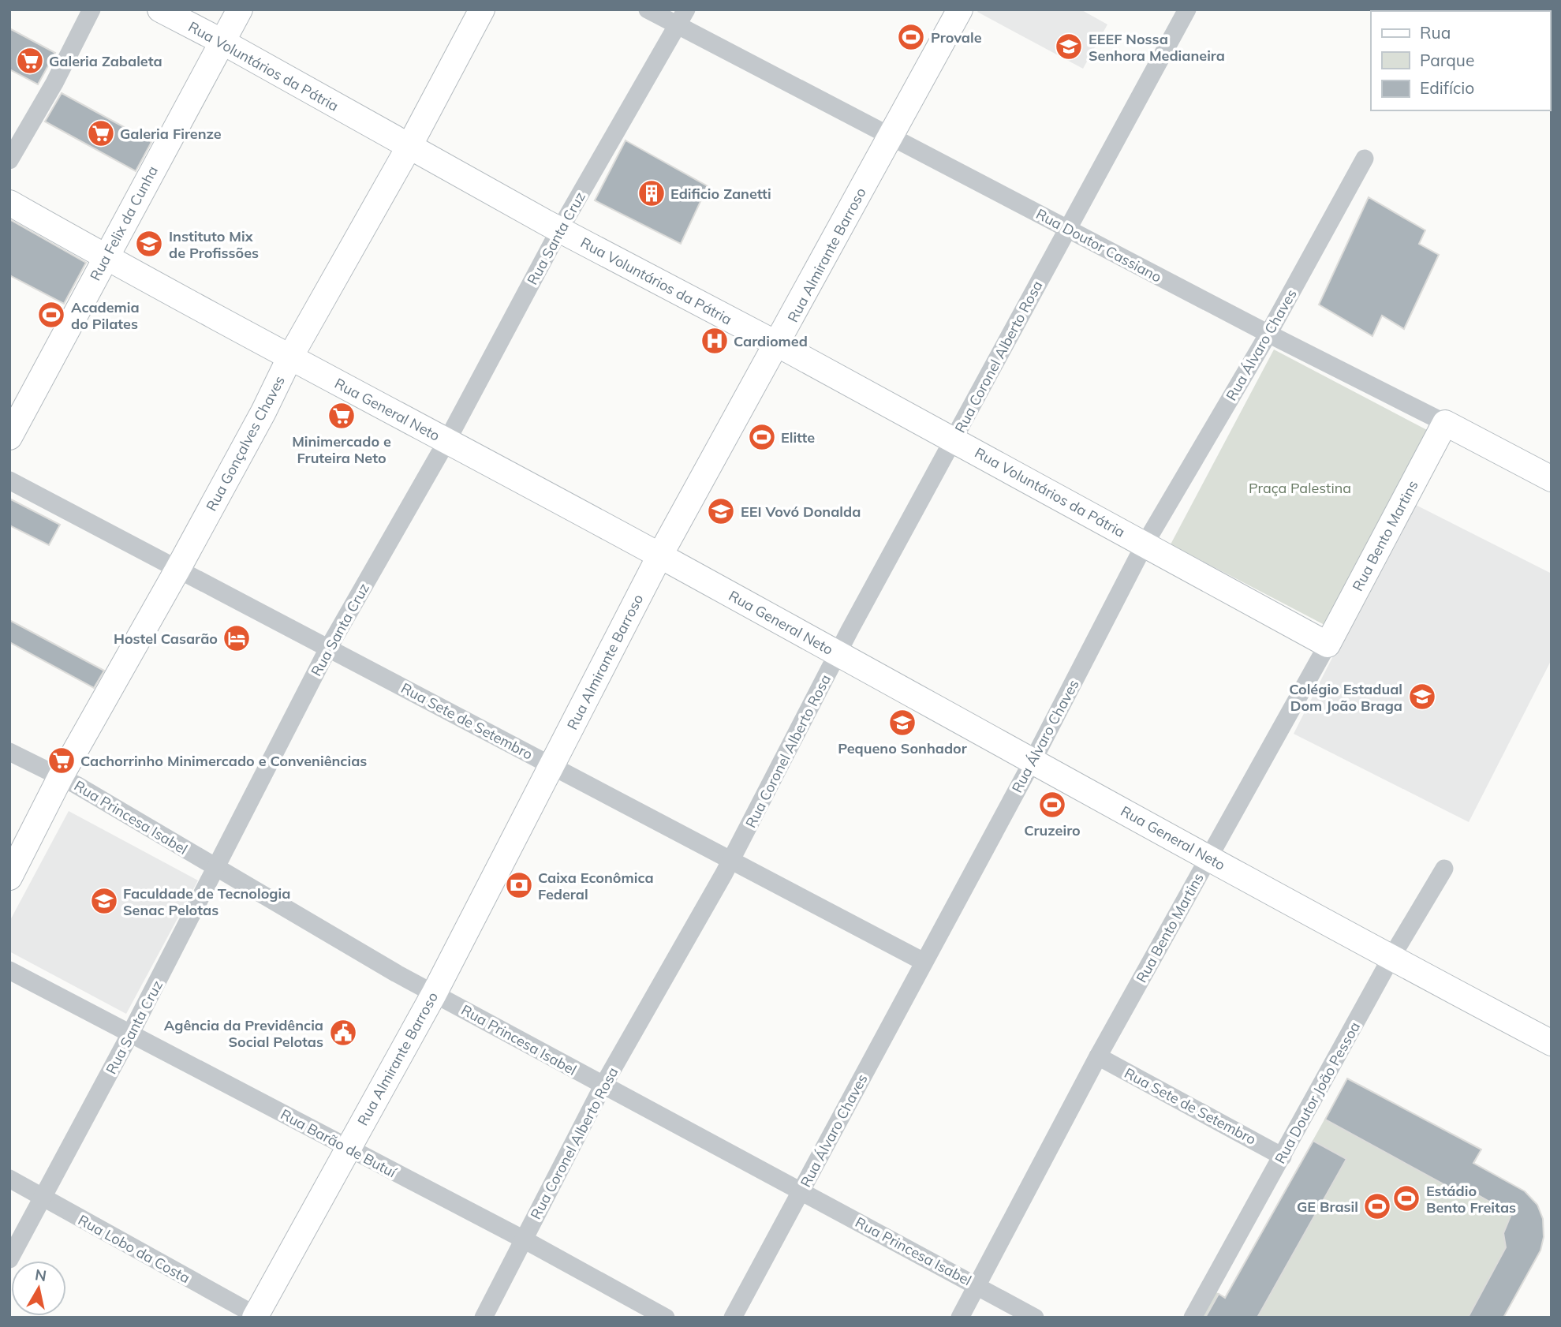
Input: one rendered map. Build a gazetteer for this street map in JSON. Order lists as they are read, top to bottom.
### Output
{
  "streets": {
    "street": [
      "Rua Voluntários da Pátria",
      "Rua Felix da Cunha",
      "Rua Santa Cruz",
      "Rua Doutor Cassiano",
      "Rua Almirante Barroso",
      "Rua Álvaro Chaves",
      "Rua Coronel Alberto Rosa",
      "Rua General Neto",
      "Rua Gonçalves Chaves",
      "Rua Bento Martins",
      "Rua Sete de Setembro",
      "Rua Princesa Isabel",
      "Rua Doutor João Pessoa",
      "Rua Barão de Butuí",
      "Rua Lobo da Costa"
    ]
  },
  "crossings": [
    ["Rua Voluntários da Pátria", "Rua Felix da Cunha"],
    ["Rua Voluntários da Pátria", "Rua Santa Cruz"],
    ["Rua Voluntários da Pátria", "Rua Almirante Barroso"],
    ["Rua Voluntários da Pátria", "Rua Álvaro Chaves"],
    ["Rua Voluntários da Pátria", "Rua Coronel Alberto Rosa"],
    ["Rua Voluntários da Pátria", "Rua Gonçalves Chaves"],
    ["Rua Voluntários da Pátria", "Rua Bento Martins"],
    ["Rua Felix da Cunha", "Rua General Neto"],
    ["Rua Santa Cruz", "Rua Doutor Cassiano"],
    ["Rua Santa Cruz", "Rua General Neto"],
    ["Rua Santa Cruz", "Rua Sete de Setembro"],
    ["Rua Santa Cruz", "Rua Princesa Isabel"],
    ["Rua Santa Cruz", "Rua Barão de Butuí"],
    ["Rua Santa Cruz", "Rua Lobo da Costa"],
    ["Rua Doutor Cassiano", "Rua Almirante Barroso"],
    ["Rua Doutor Cassiano", "Rua Álvaro Chaves"],
    ["Rua Doutor Cassiano", "Rua Coronel Alberto Rosa"],
    ["Rua Doutor Cassiano", "Rua Bento Martins"],
    ["Rua Almirante Barroso", "Rua General Neto"],
    ["Rua Almirante Barroso", "Rua Sete de Setembro"],
    ["Rua Almirante Barroso", "Rua Princesa Isabel"],
    ["Rua Almirante Barroso", "Rua Barão de Butuí"],
    ["Rua Almirante Barroso", "Rua Lobo da Costa"],
    ["Rua Álvaro Chaves", "Rua General Neto"],
    ["Rua Álvaro Chaves", "Rua Sete de Setembro"],
    ["Rua Álvaro Chaves", "Rua Princesa Isabel"],
    ["Rua Coronel Alberto Rosa", "Rua General Neto"],
    ["Rua Coronel Alberto Rosa", "Rua Sete de Setembro"],
    ["Rua Coronel Alberto Rosa", "Rua Princesa Isabel"],
    ["Rua Coronel Alberto Rosa", "Rua Barão de Butuí"],
    ["Rua General Neto", "Rua Gonçalves Chaves"],
    ["Rua General Neto", "Rua Bento Martins"],
    ["Rua General Neto", "Rua Doutor João Pessoa"],
    ["Rua Gonçalves Chaves", "Rua Sete de Setembro"],
    ["Rua Gonçalves Chaves", "Rua Princesa Isabel"],
    ["Rua Bento Martins", "Rua Sete de Setembro"],
    ["Rua Bento Martins", "Rua Princesa Isabel"],
    ["Rua Sete de Setembro", "Rua Doutor João Pessoa"]
  ],
  "parks": ["Praça Palestina"],
  "places": {
    "sports": [
      "Provale",
      "Academia do Pilates",
      "Elitte",
      "Cruzeiro",
      "Estádio Bento Freitas",
      "GE Brasil"
    ],
    "school or university": [
      "EEEF Nossa Senhora Medianeira",
      "Instituto Mix de Profissões",
      "EEI Vovó Donalda",
      "Colégio Estadual Dom João Braga",
      "Pequeno Sonhador",
      "Faculdade de Tecnologia Senac Pelotas"
    ],
    "supermarket": [
      "Galeria Zabaleta",
      "Galeria Firenze",
      "Minimercado e Fruteira Neto",
      "Cachorrinho Minimercado e Conveniências"
    ],
    "building": ["Edificio Zanetti"],
    "hospital": ["Cardiomed"],
    "hotel": ["Hostel Casarão"],
    "bank": ["Caixa Econômica Federal"],
    "public building": ["Agência da Previdência Social Pelotas"]
  },
  "legend": ["Rua", "Parque", "Edifício"],
  "north": "top"
}
